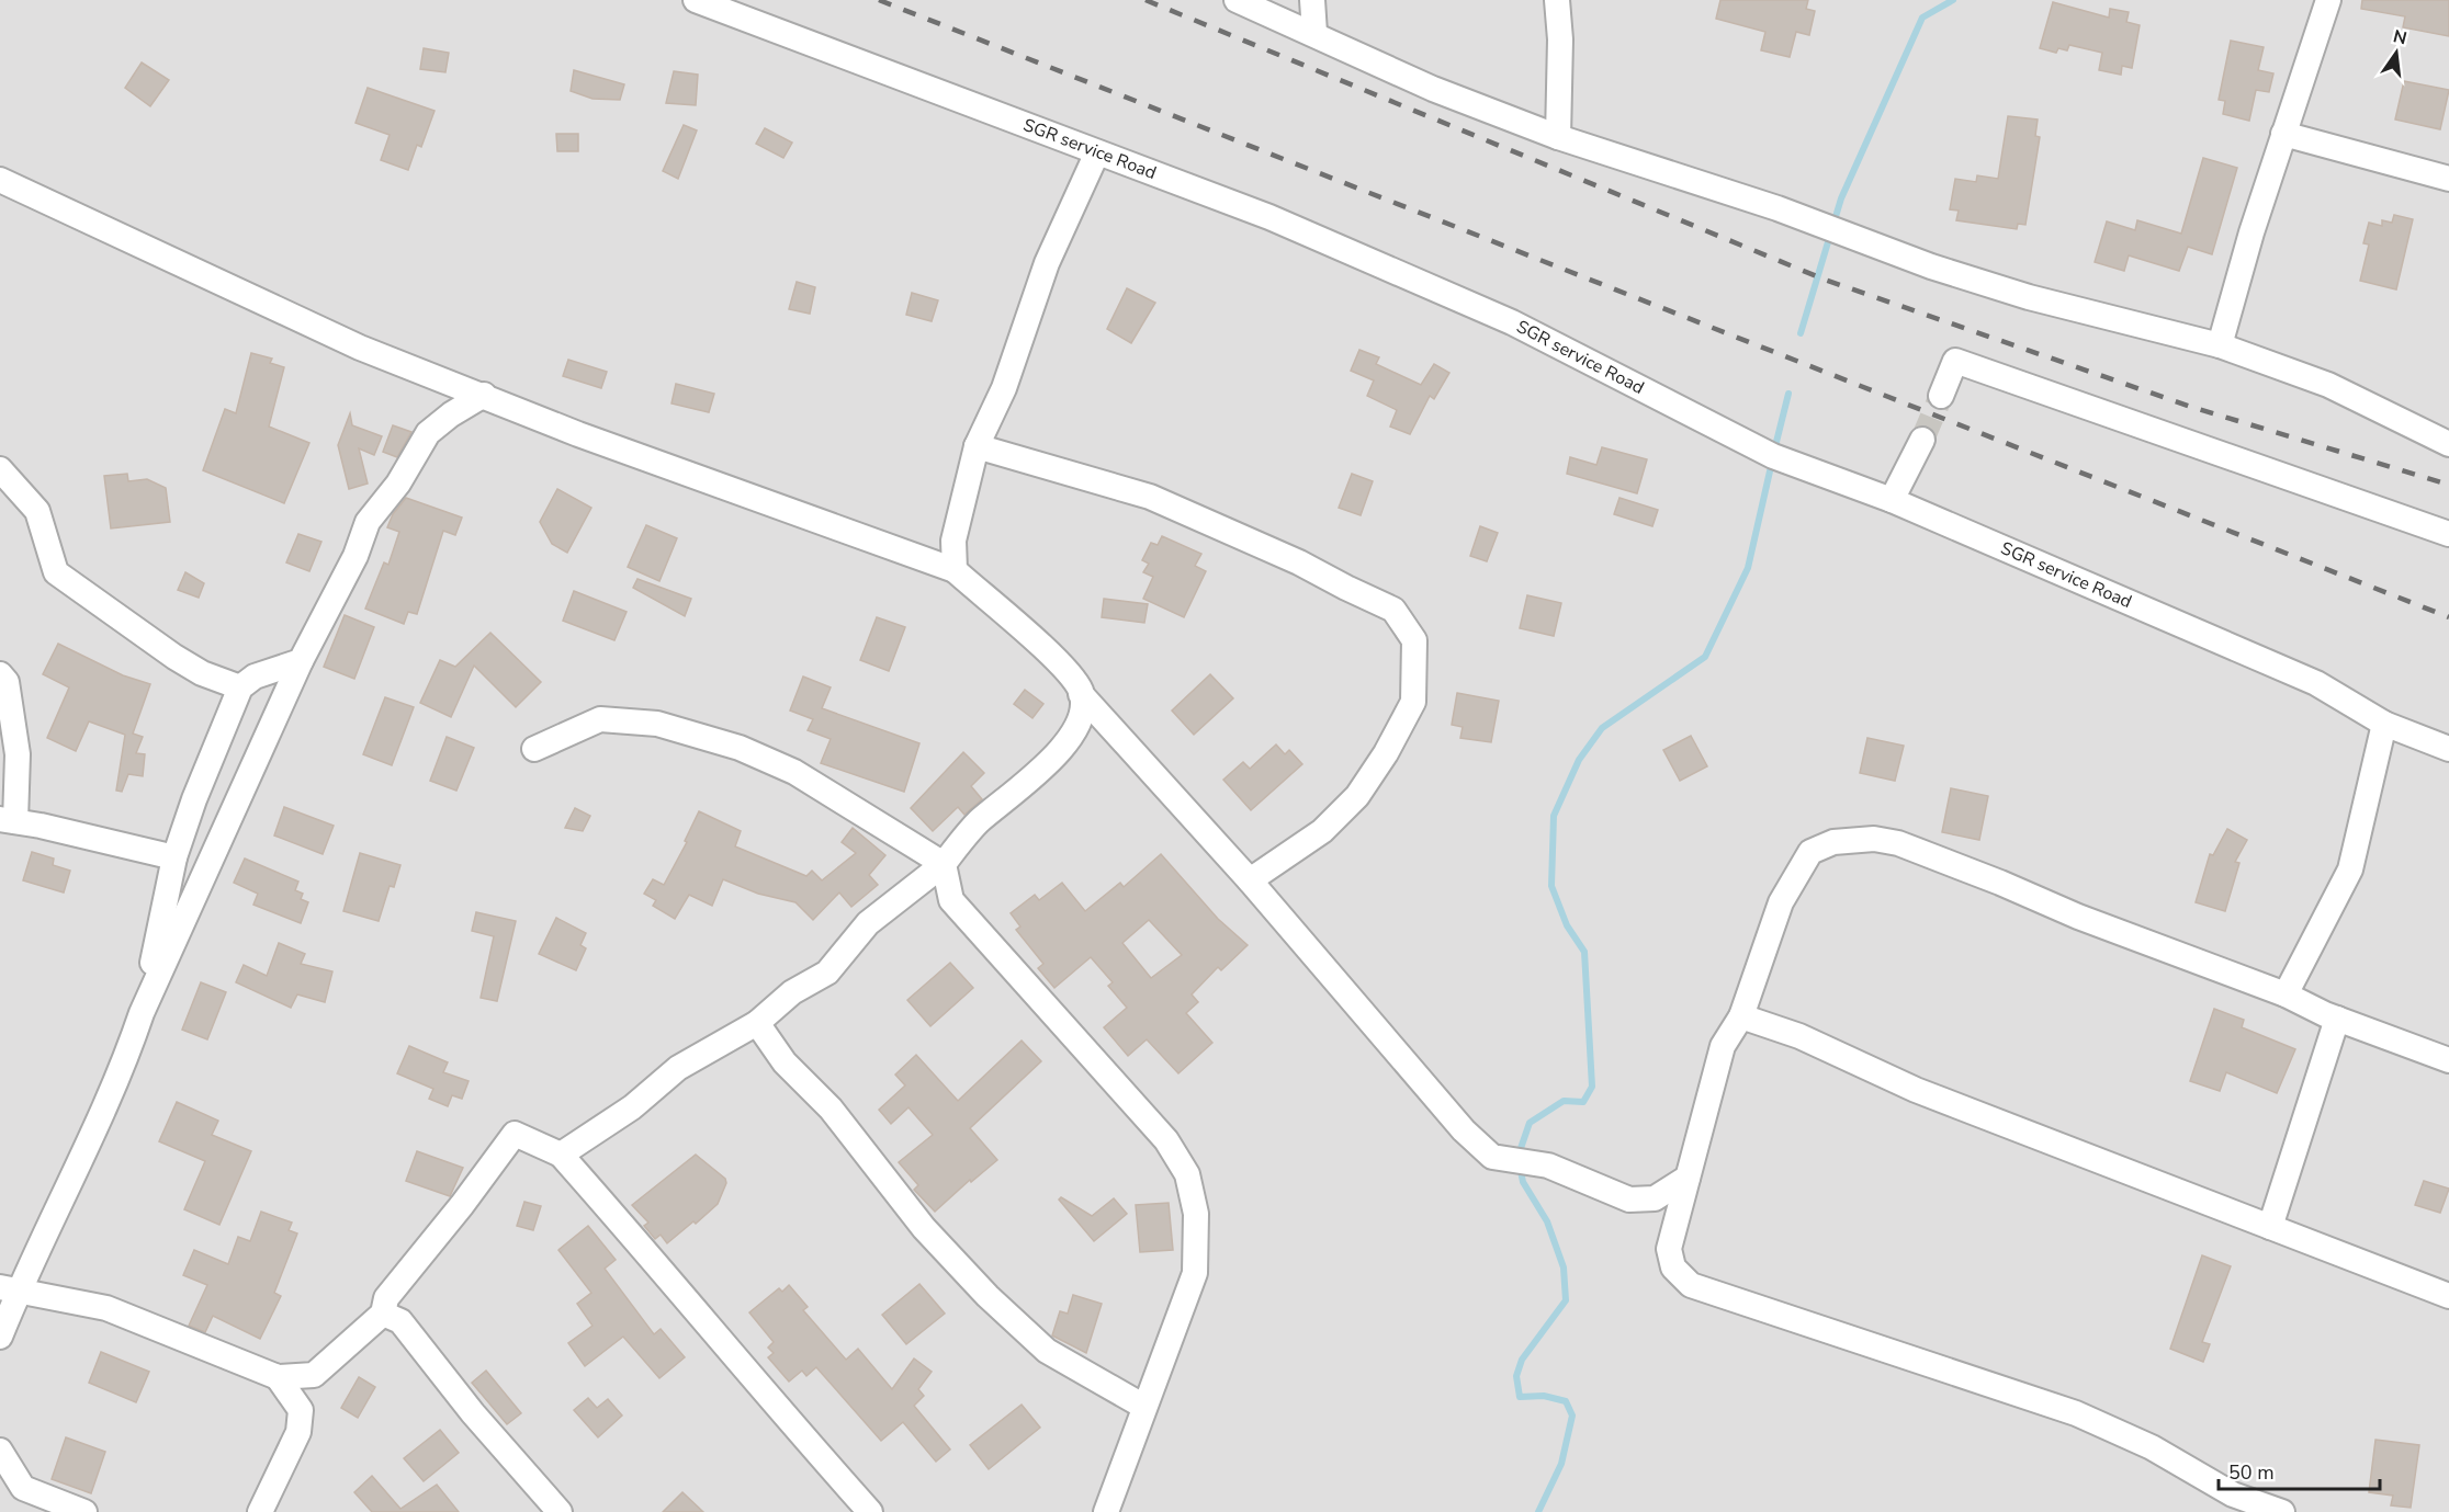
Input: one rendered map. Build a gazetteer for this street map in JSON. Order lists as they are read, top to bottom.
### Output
{
  "streets": {
    "street": ["SGR service Road"]
  },
  "scale_bar": "50 m",
  "north": "top"
}
